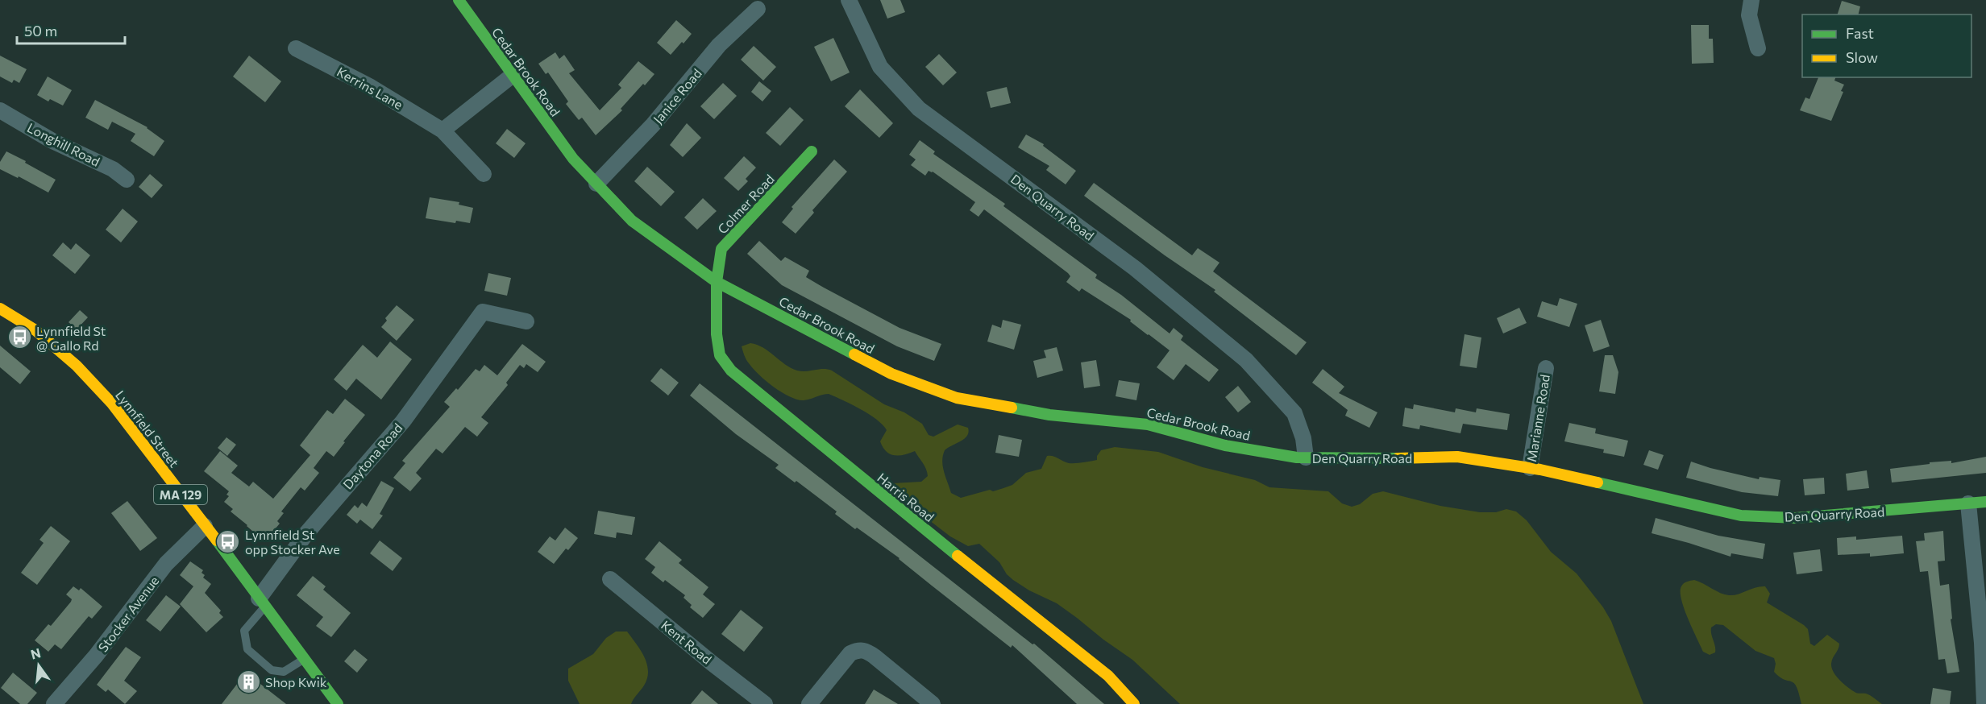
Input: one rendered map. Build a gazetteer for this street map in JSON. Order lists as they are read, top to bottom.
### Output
{
  "streets": {
    "street": [
      "Cedar Brook Road",
      "Kerrins Lane",
      "Janice Road",
      "Longhill Road",
      "Colmer Road",
      "Den Quarry Road",
      "Marianne Road",
      "Lynnfield Street",
      "Daytona Road",
      "MA 129",
      "Harris Road",
      "Stocker Avenue",
      "Kent Road"
    ]
  },
  "crossings": [
    ["Cedar Brook Road", "Janice Road"],
    ["Cedar Brook Road", "Colmer Road"],
    ["Cedar Brook Road", "Den Quarry Road"],
    ["Cedar Brook Road", "Harris Road"],
    ["Colmer Road", "Harris Road"],
    ["Den Quarry Road", "Marianne Road"],
    ["Lynnfield Street", "Daytona Road"],
    ["Lynnfield Street", "Stocker Avenue"]
  ],
  "places": {
    "bus stop": ["Lynnfield St @ Gallo Rd", "Lynnfield St opp Stocker Ave"],
    "building": ["Shop Kwik"]
  },
  "legend": ["Fast", "Slow"],
  "scale_bar": "50 m",
  "north": "top"
}
